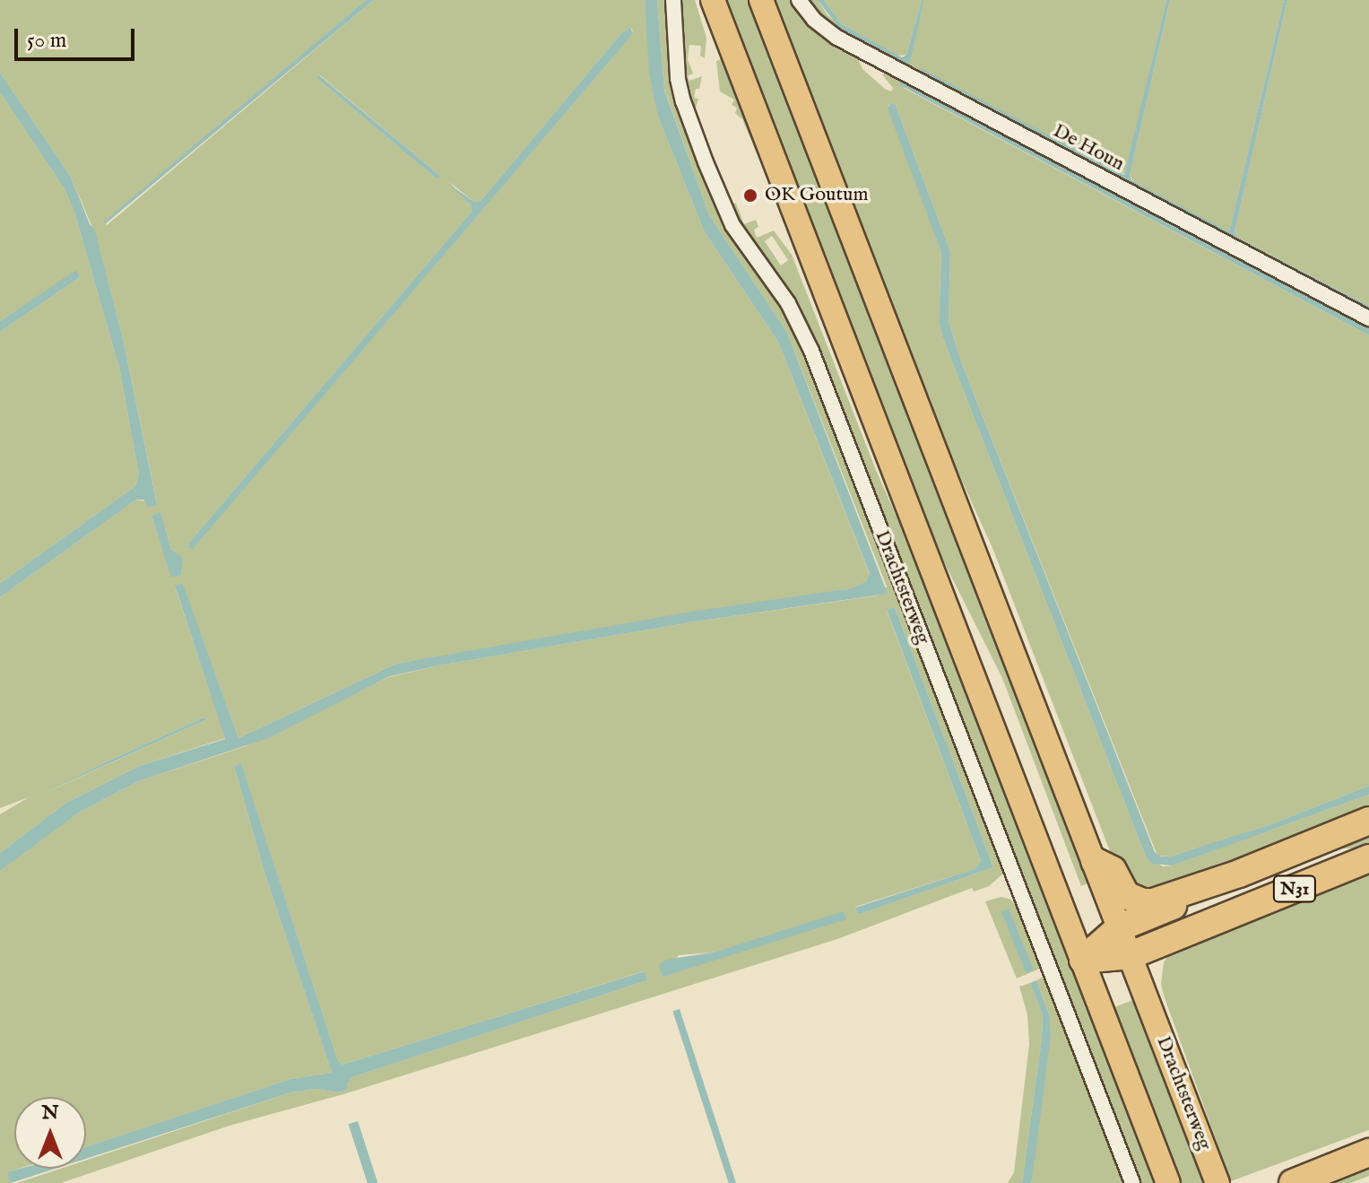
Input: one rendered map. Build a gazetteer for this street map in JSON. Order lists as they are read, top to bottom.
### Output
{
  "streets": {
    "highway": ["N31"],
    "main road": ["Drachtsterweg"],
    "street": ["De Houn"]
  },
  "crossings": [
    ["Drachtsterweg", "N31"]
  ],
  "places": ["OK Goutum"],
  "scale_bar": "50 m",
  "north": "top"
}
